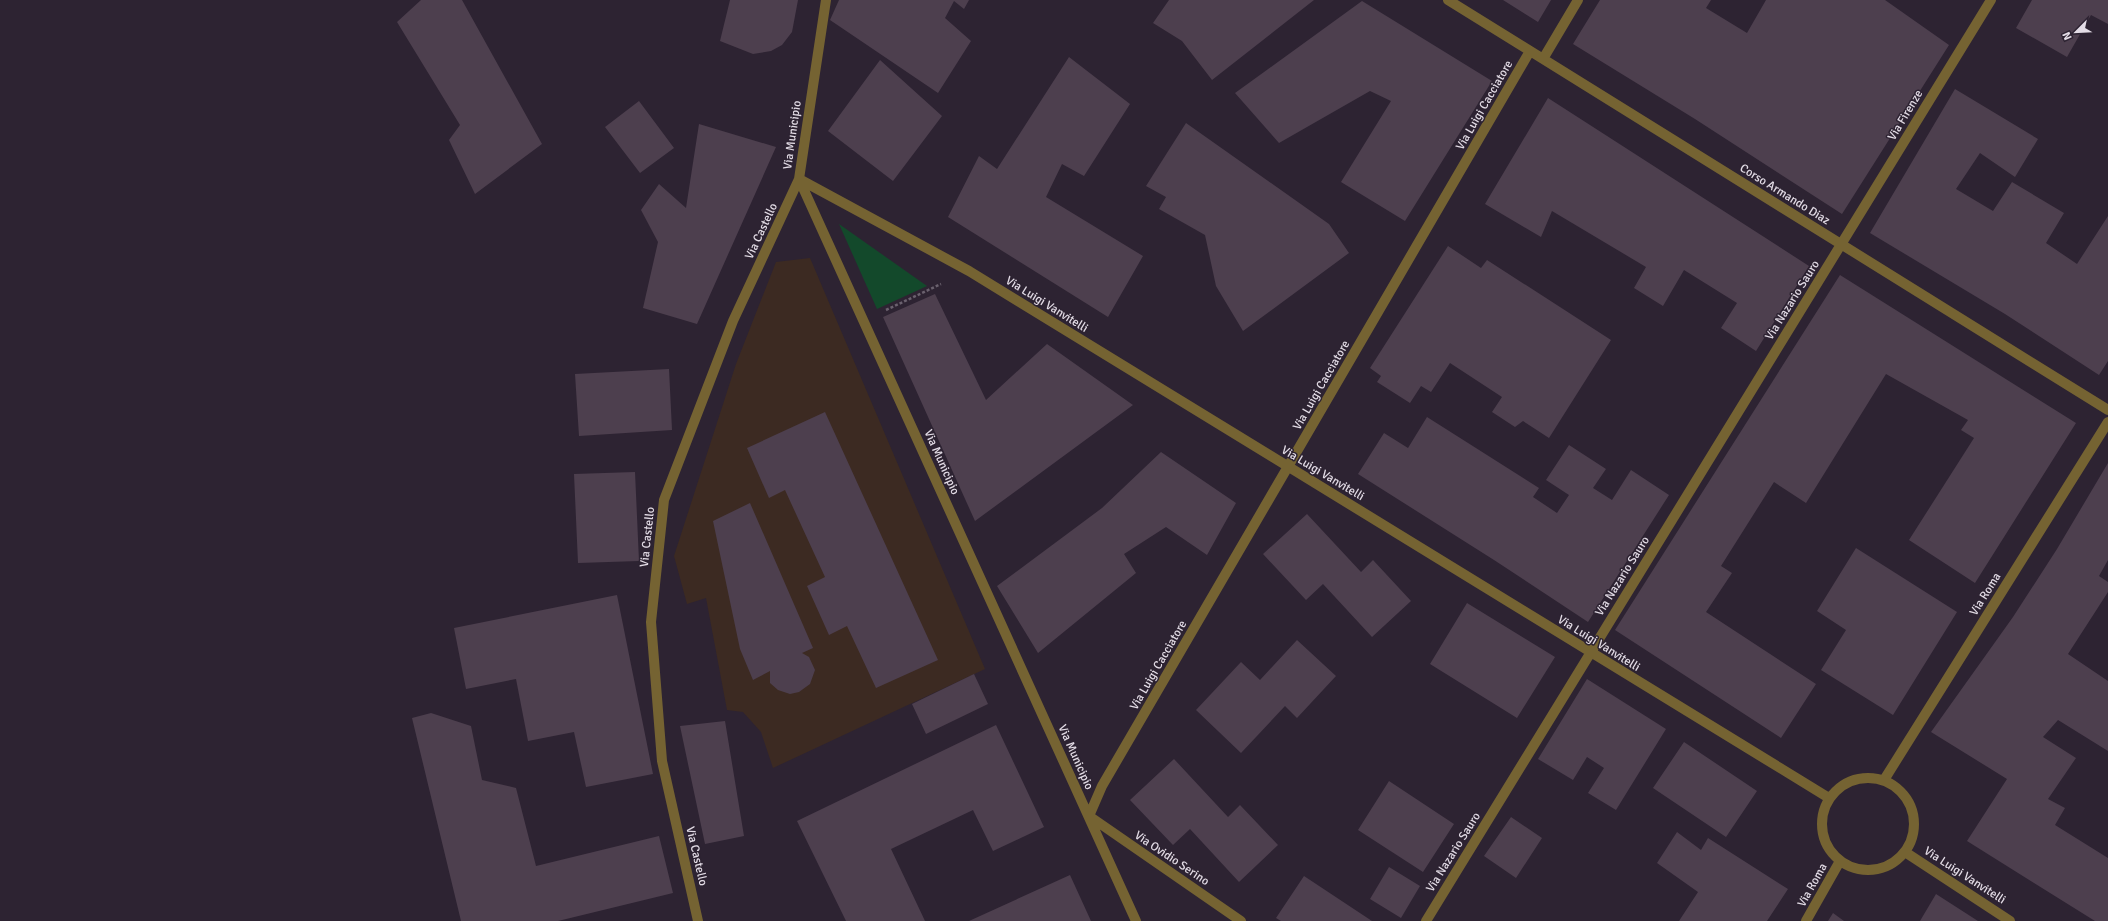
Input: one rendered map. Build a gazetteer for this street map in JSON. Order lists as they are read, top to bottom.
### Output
{
  "streets": {
    "street": [
      "Via Luigi Cacciatore",
      "Via Firenze",
      "Via Municipio",
      "Corso Armando Diaz",
      "Via Castello",
      "Via Nazario Sauro",
      "Via Luigi Vanvitelli",
      "Via Roma",
      "Via Ovidio Serino"
    ]
  },
  "crossings": [
    ["Via Luigi Cacciatore", "Via Municipio"],
    ["Via Luigi Cacciatore", "Corso Armando Diaz"],
    ["Via Luigi Cacciatore", "Via Luigi Vanvitelli"],
    ["Via Luigi Cacciatore", "Via Ovidio Serino"],
    ["Via Firenze", "Corso Armando Diaz"],
    ["Via Firenze", "Via Nazario Sauro"],
    ["Via Municipio", "Via Castello"],
    ["Via Municipio", "Via Luigi Vanvitelli"],
    ["Via Municipio", "Via Ovidio Serino"],
    ["Corso Armando Diaz", "Via Nazario Sauro"],
    ["Via Castello", "Via Luigi Vanvitelli"],
    ["Via Nazario Sauro", "Via Luigi Vanvitelli"],
    ["Via Luigi Vanvitelli", "Via Roma"]
  ],
  "north": "bottom left"
}
